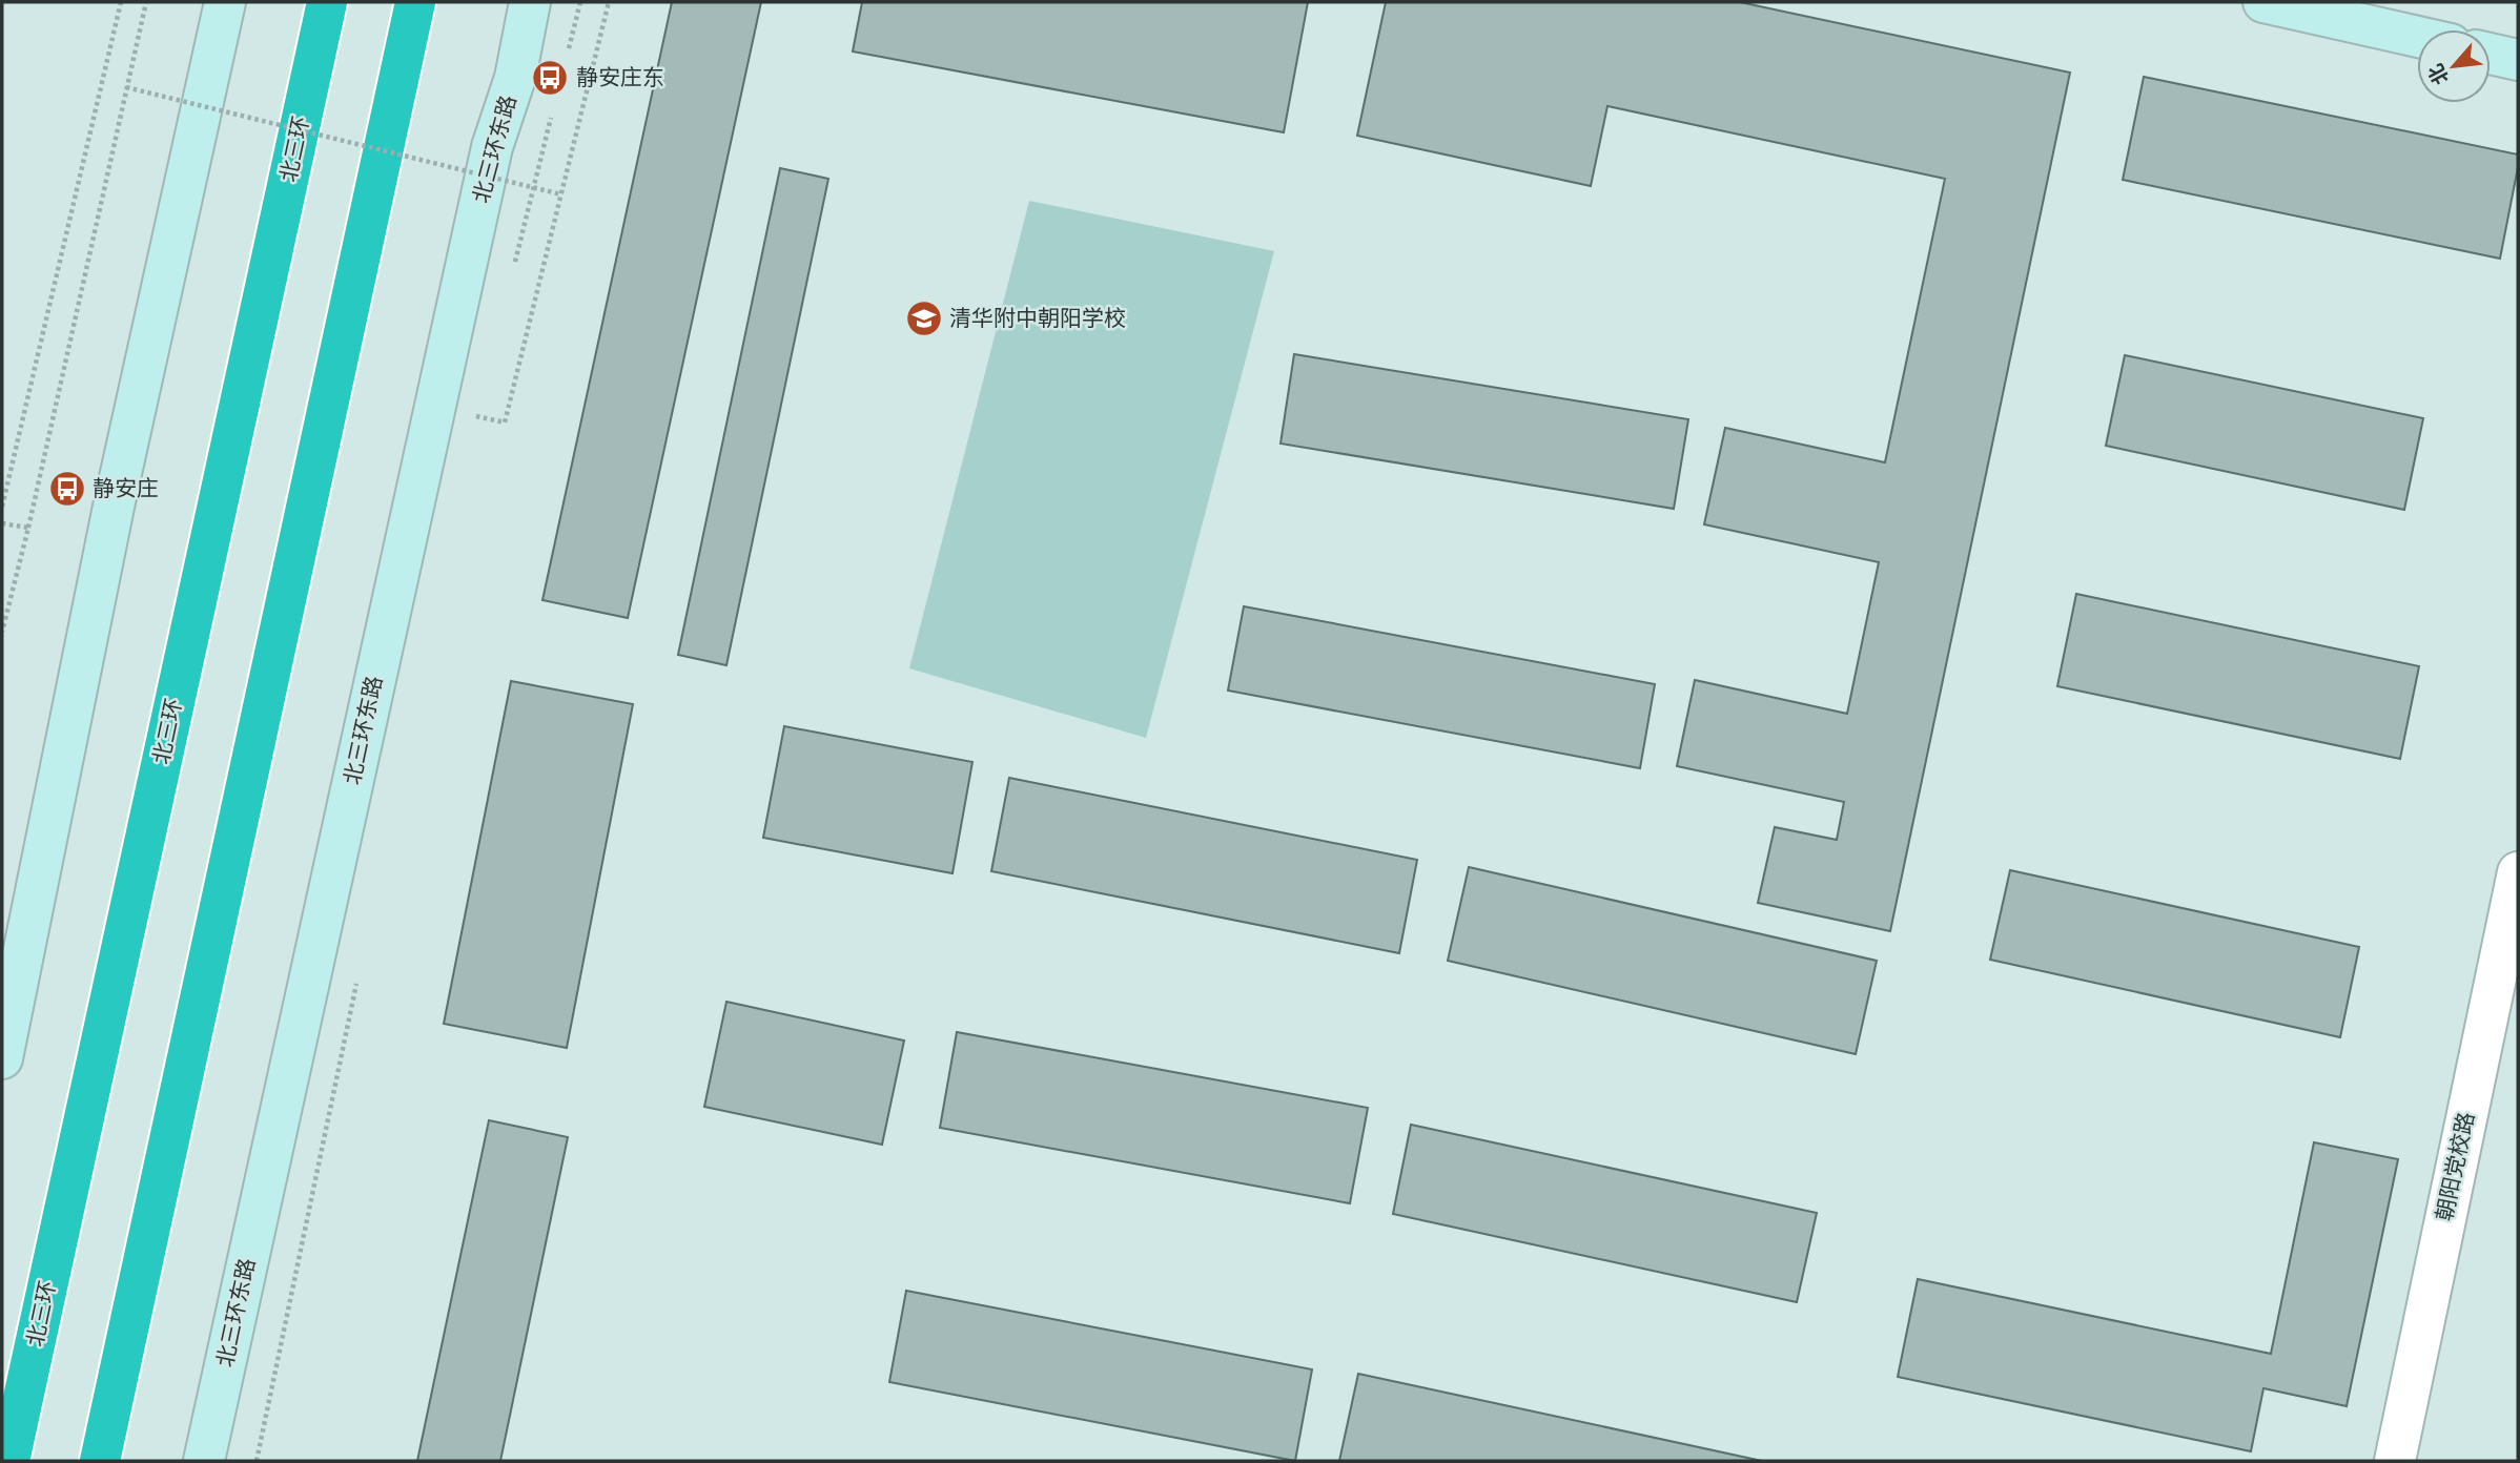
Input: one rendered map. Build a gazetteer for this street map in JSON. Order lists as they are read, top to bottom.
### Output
{
  "streets": {
    "highway": ["北三环"],
    "street": ["北三环东路", "朝阳党校路"]
  },
  "places": {
    "bus stop": ["静安庄东", "静安庄"],
    "school or university": ["清华附中朝阳学校"]
  },
  "north": "bottom left"
}
